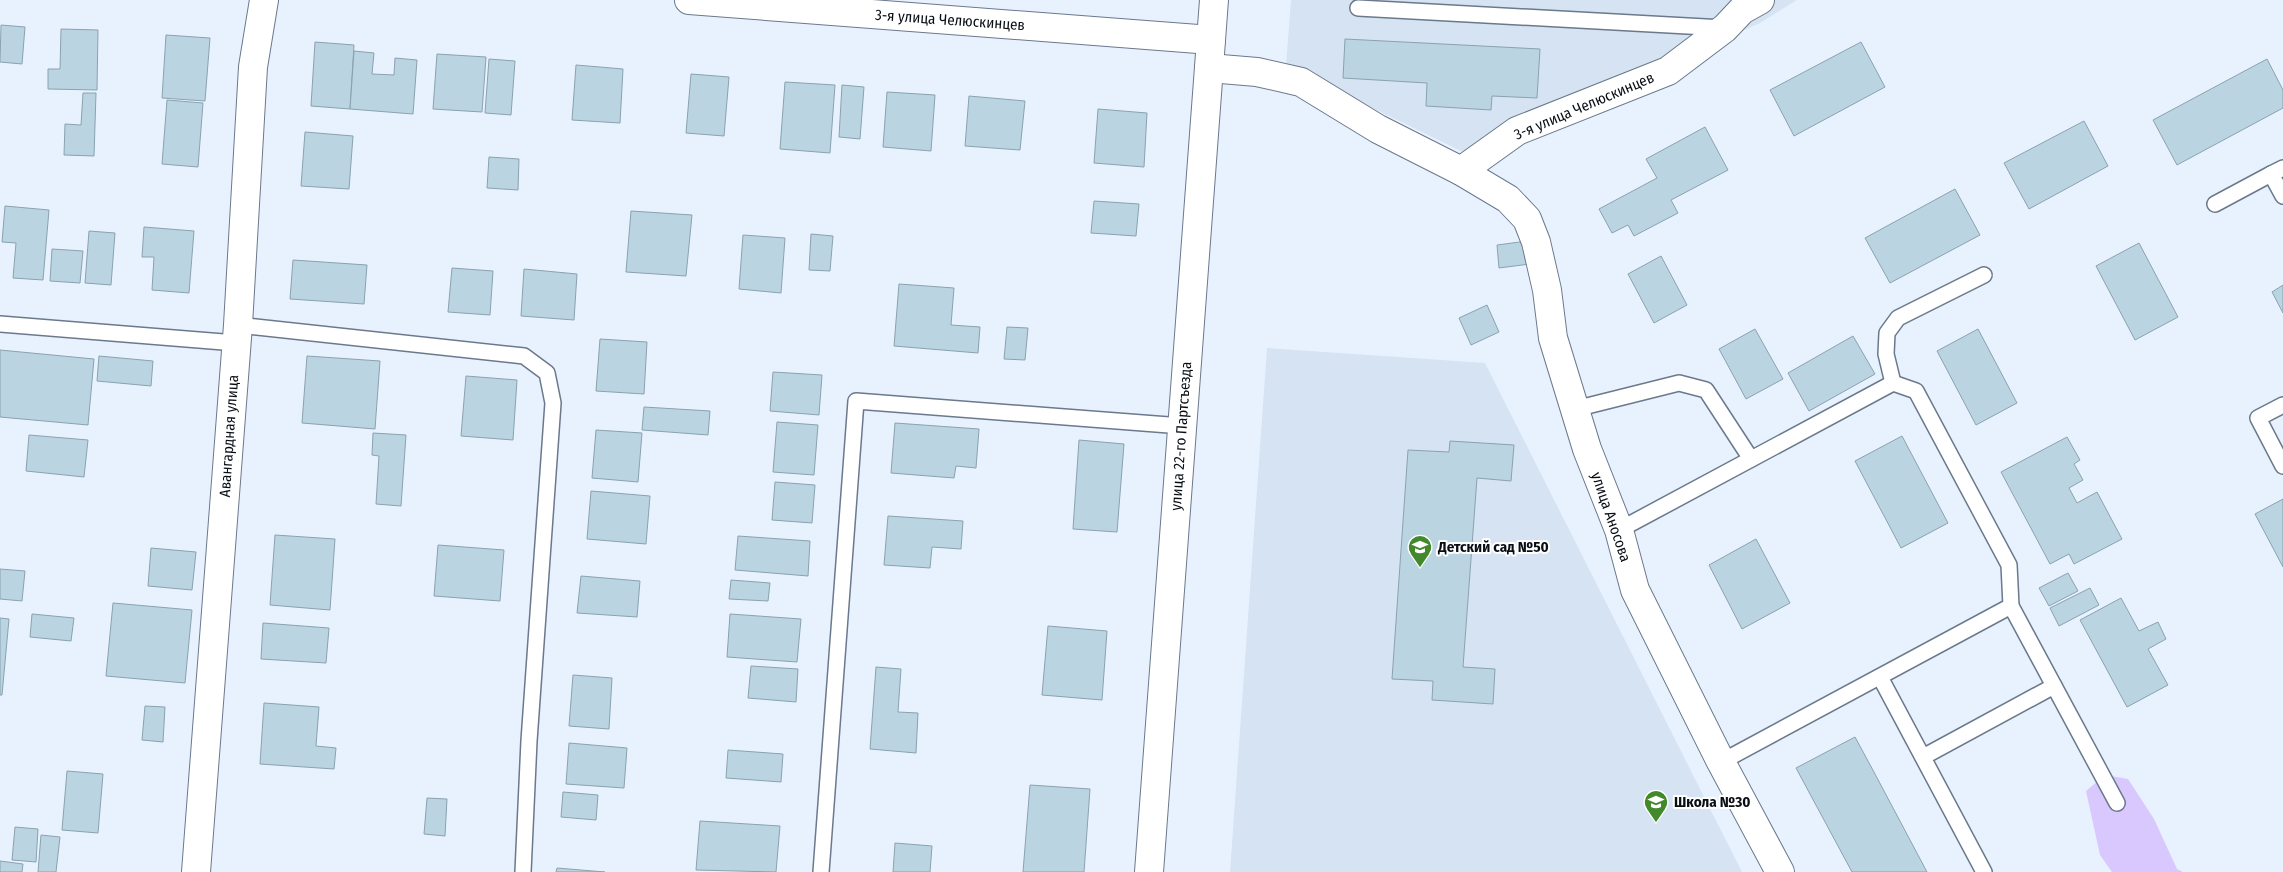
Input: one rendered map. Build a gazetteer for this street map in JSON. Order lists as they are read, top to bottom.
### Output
{
  "streets": {
    "street": [
      "3-я улица Челюскинцев",
      "Авангардная улица",
      "улица 22-го Партсъезда",
      "улица Аносова"
    ]
  },
  "crossings": [
    ["3-я улица Челюскинцев", "улица 22-го Партсъезда"],
    ["3-я улица Челюскинцев", "улица Аносова"]
  ],
  "places": {
    "school or university": ["Детский сад №50", "Школа №30"]
  }
}
